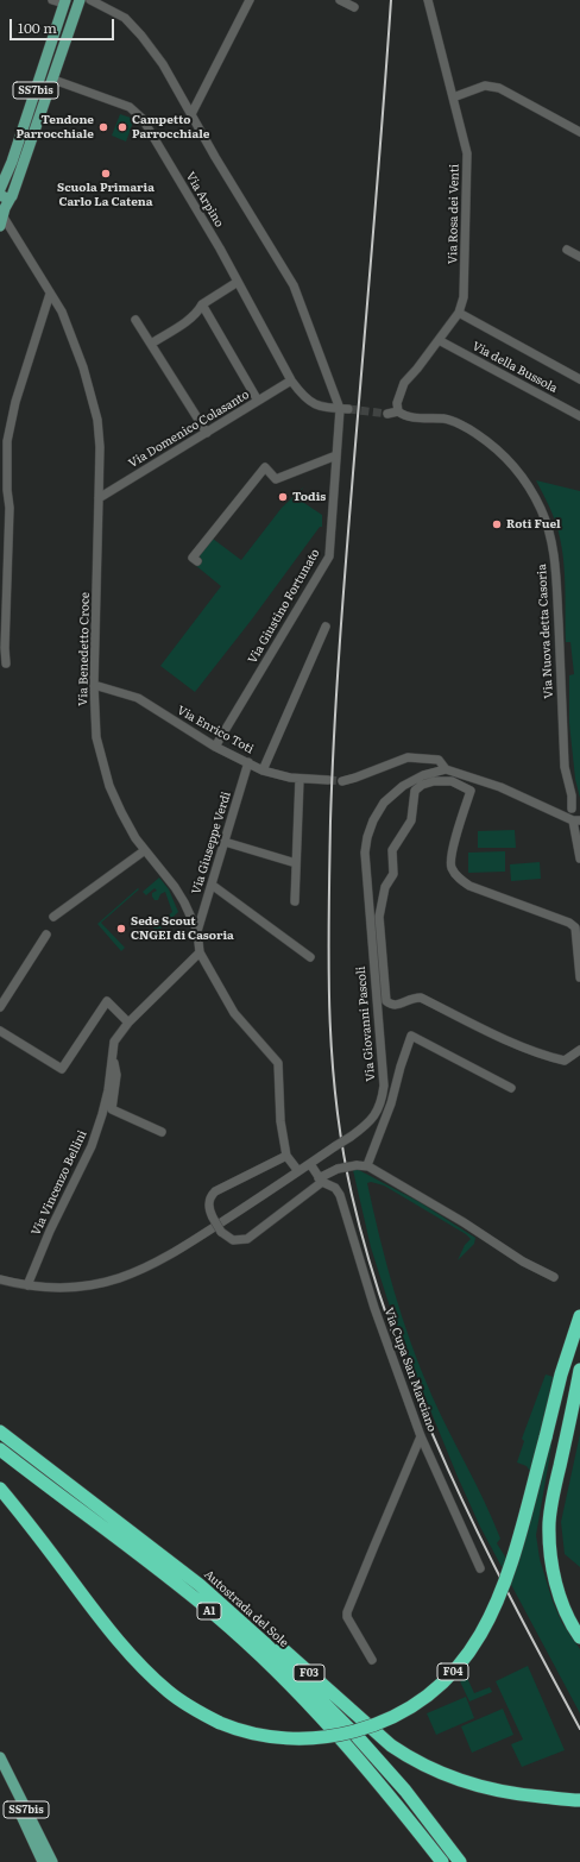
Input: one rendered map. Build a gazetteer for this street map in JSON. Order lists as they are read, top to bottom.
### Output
{
  "streets": {
    "highway": [
      "Autostrada del Sole",
      "A1",
      "F04",
      "F03"
    ],
    "main road": ["SS7bis"],
    "street": [
      "Via Arpino",
      "Via Rosa dei Venti",
      "Via della Bussola",
      "Via Domenico Colasanto",
      "Via Giustino Fortunato",
      "Via Nuova detta Casoria",
      "Via Benedetto Croce",
      "Via Enrico Toti",
      "Via Giuseppe Verdi",
      "Via Giovanni Pascoli",
      "Via Vincenzo Bellini",
      "Via Cupa San Marciano"
    ]
  },
  "crossings": [
    ["SS7bis", "Via Benedetto Croce"],
    ["Via Arpino", "Via Domenico Colasanto"],
    ["Via Arpino", "Via Giustino Fortunato"],
    ["Via Rosa dei Venti", "Via della Bussola"],
    ["Via Rosa dei Venti", "Via Nuova detta Casoria"],
    ["Via Domenico Colasanto", "Via Benedetto Croce"],
    ["Via Giustino Fortunato", "Via Enrico Toti"],
    ["Via Benedetto Croce", "Via Enrico Toti"],
    ["Via Benedetto Croce", "Via Giuseppe Verdi"],
    ["Via Benedetto Croce", "Via Giovanni Pascoli"],
    ["Via Benedetto Croce", "Via Vincenzo Bellini"],
    ["Via Enrico Toti", "Via Giuseppe Verdi"],
    ["Via Giovanni Pascoli", "Via Vincenzo Bellini"],
    ["Autostrada del Sole", "F03"]
  ],
  "places": [
    "Tendone Parrocchiale",
    "Campetto Parrocchiale",
    "Scuola Primaria Carlo La Catena",
    "Todis",
    "Roti Fuel",
    "Sede Scout CNGEI di Casoria"
  ],
  "scale_bar": "100 m"
}
